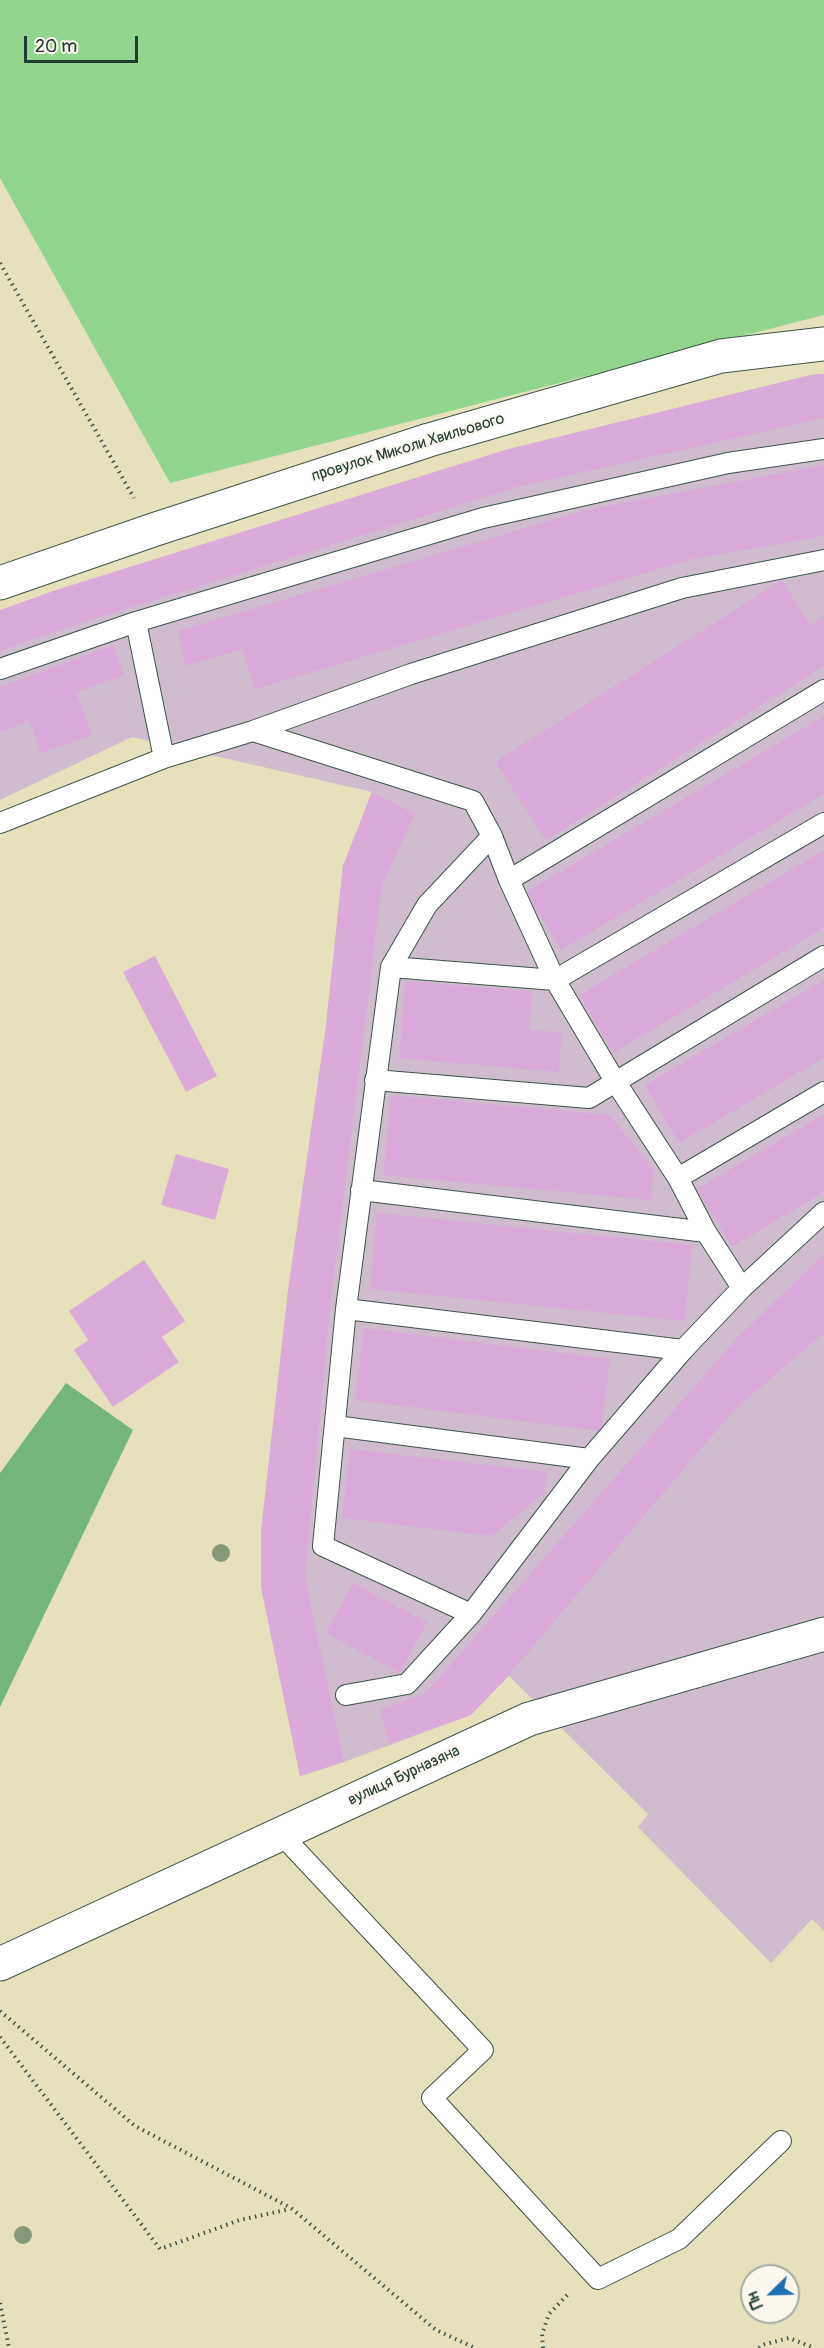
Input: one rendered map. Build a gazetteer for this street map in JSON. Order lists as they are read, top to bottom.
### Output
{
  "streets": {
    "street": ["провулок Миколи Хвильового", "вулиця Бурназяна"]
  },
  "scale_bar": "20 m",
  "north": "bottom left"
}
